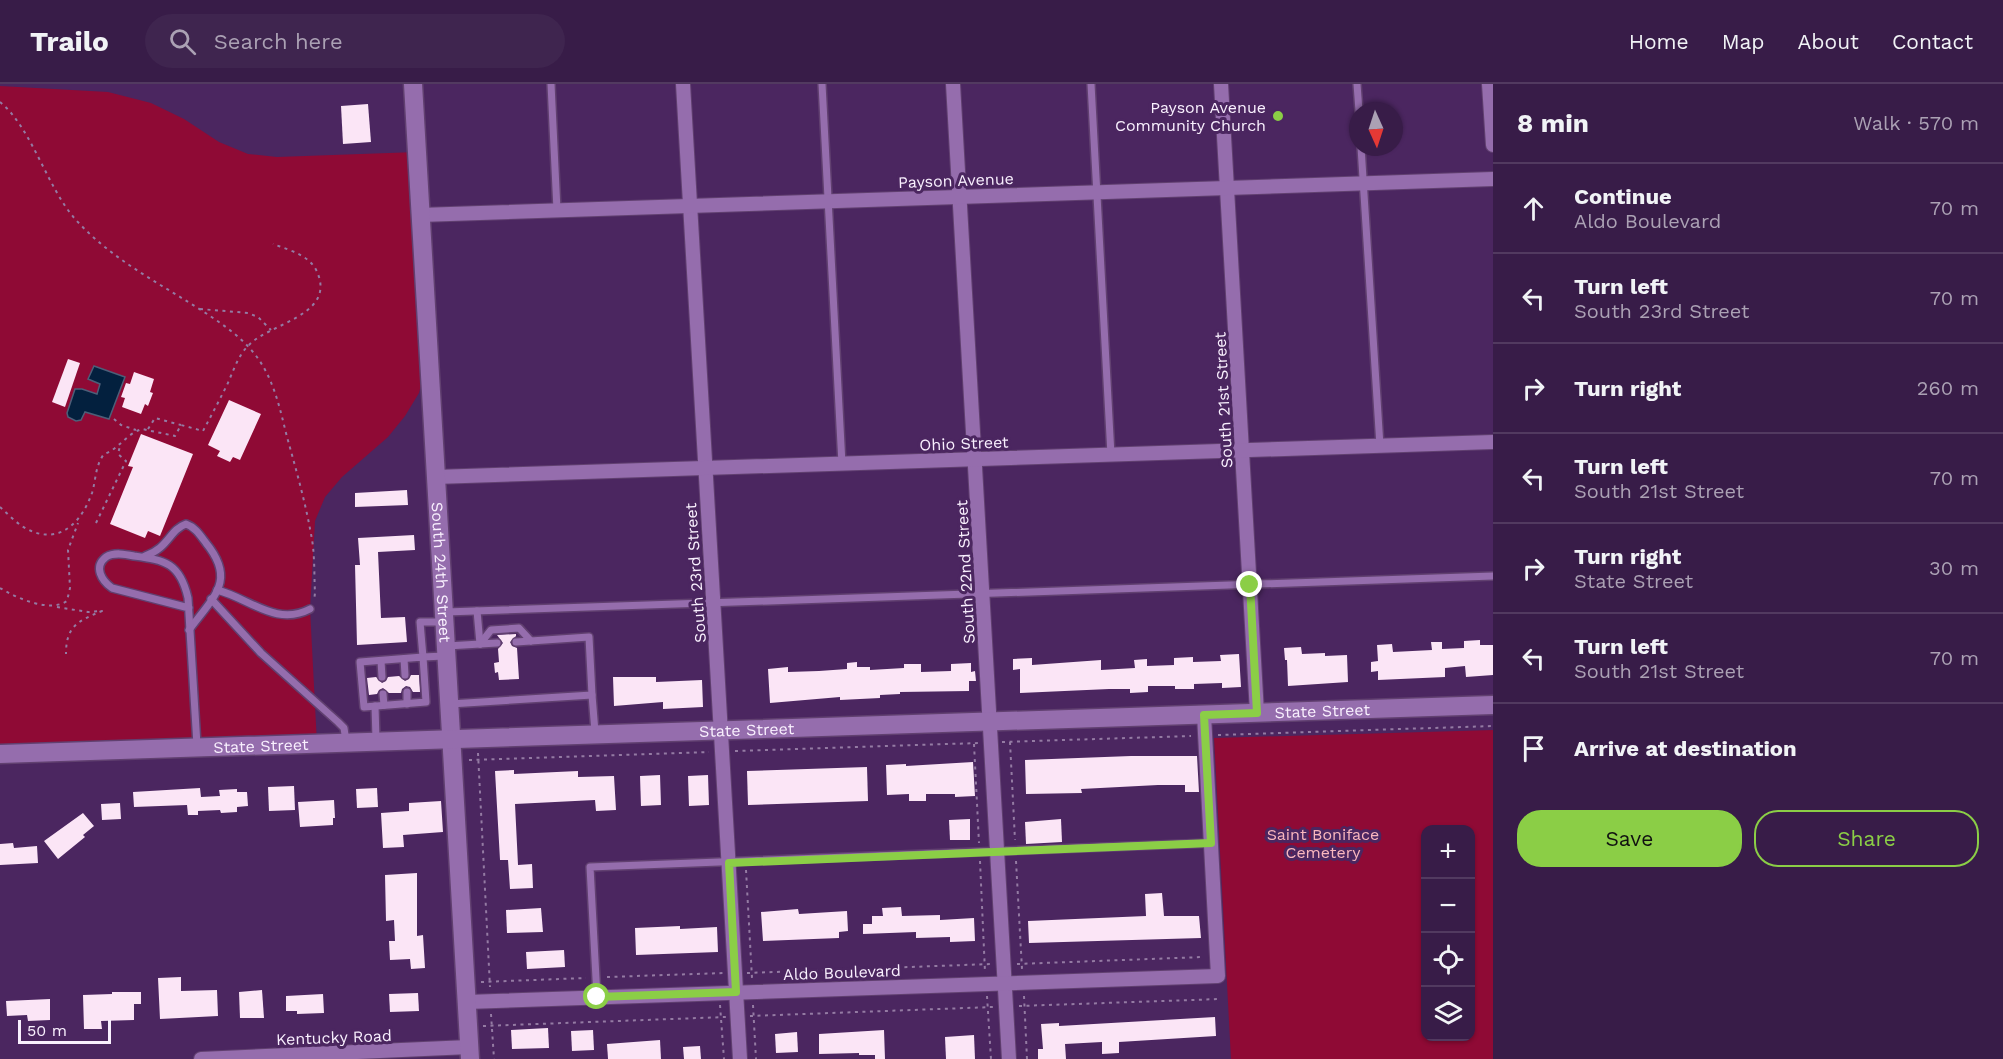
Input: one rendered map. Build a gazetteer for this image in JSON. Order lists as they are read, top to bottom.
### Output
{
  "streets": {
    "street": [
      "Payson Avenue",
      "South 21st Street",
      "Ohio Street",
      "South 24th Street",
      "South 22nd Street",
      "South 23rd Street",
      "State Street",
      "Aldo Boulevard",
      "Kentucky Road"
    ]
  },
  "crossings": [
    ["Payson Avenue", "South 21st Street"],
    ["Payson Avenue", "South 24th Street"],
    ["Payson Avenue", "South 22nd Street"],
    ["Payson Avenue", "South 23rd Street"],
    ["South 21st Street", "Ohio Street"],
    ["South 21st Street", "State Street"],
    ["Ohio Street", "South 24th Street"],
    ["Ohio Street", "South 22nd Street"],
    ["Ohio Street", "South 23rd Street"],
    ["South 24th Street", "State Street"],
    ["South 24th Street", "Aldo Boulevard"],
    ["South 24th Street", "Kentucky Road"],
    ["South 22nd Street", "State Street"],
    ["South 22nd Street", "Aldo Boulevard"],
    ["South 23rd Street", "State Street"],
    ["South 23rd Street", "Aldo Boulevard"]
  ],
  "parks": ["Saint Boniface Cemetery"],
  "places": ["Payson Avenue Community Church"],
  "scale_bar": "50 m",
  "north": "bottom",
  "page": {
    "header": "Trailo",
    "search": "Search here",
    "nav": [
      "Home",
      "Map",
      "About",
      "Contact"
    ],
    "heading": ["8 min", "Walk · 570 m"],
    "list": [
      ["Continue", "Aldo Boulevard", "70 m"],
      ["Turn left", "South 23rd Street", "70 m"],
      ["Turn right", "260 m"],
      ["Turn left", "South 21st Street", "70 m"],
      ["Turn right", "State Street", "30 m"],
      ["Turn left", "South 21st Street", "70 m"],
      "Arrive at destination"
    ],
    "buttons": ["Save", "Share"],
    "map_buttons": ["+", "−"],
    "scale": "50 m"
  }
}
